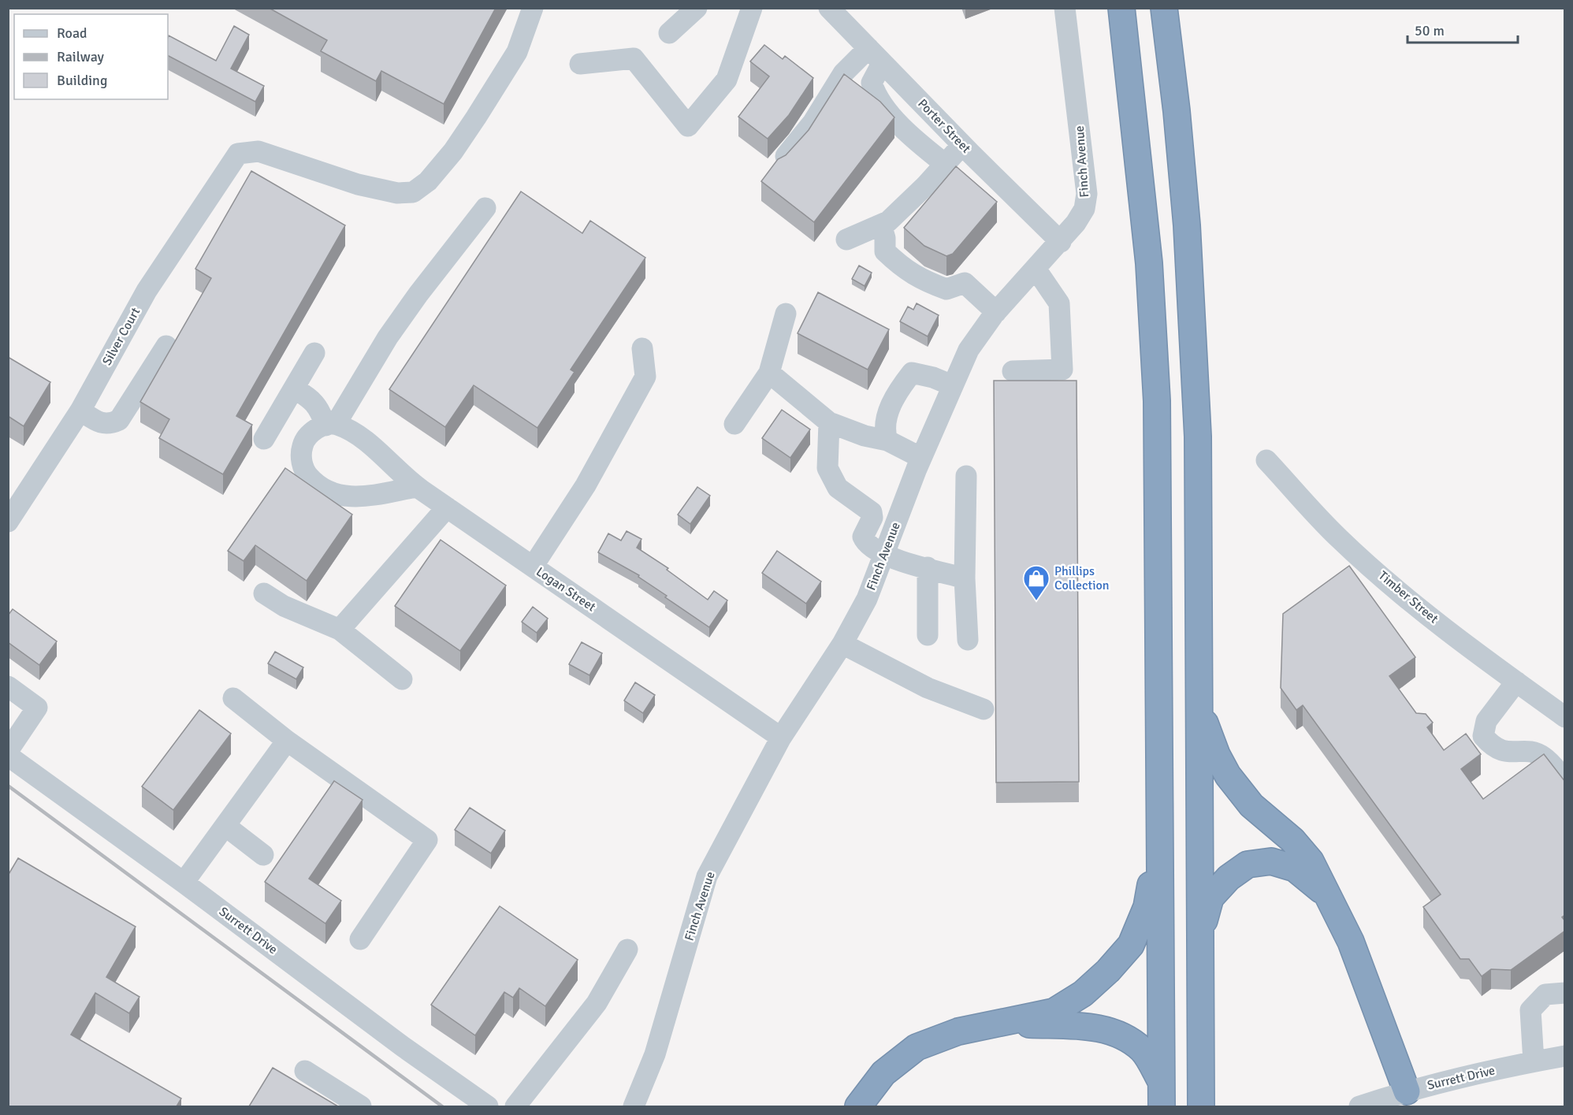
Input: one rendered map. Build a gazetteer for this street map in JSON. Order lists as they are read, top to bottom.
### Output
{
  "streets": {
    "street": [
      "Porter Street",
      "Finch Avenue",
      "Silver Court",
      "Logan Street",
      "Timber Street",
      "Surrett Drive"
    ]
  },
  "crossings": [
    ["Porter Street", "Finch Avenue"],
    ["Finch Avenue", "Logan Street"]
  ],
  "places": {
    "shop": ["Phillips Collection"]
  },
  "legend": ["Road", "Railway", "Building"],
  "scale_bar": "50 m"
}
